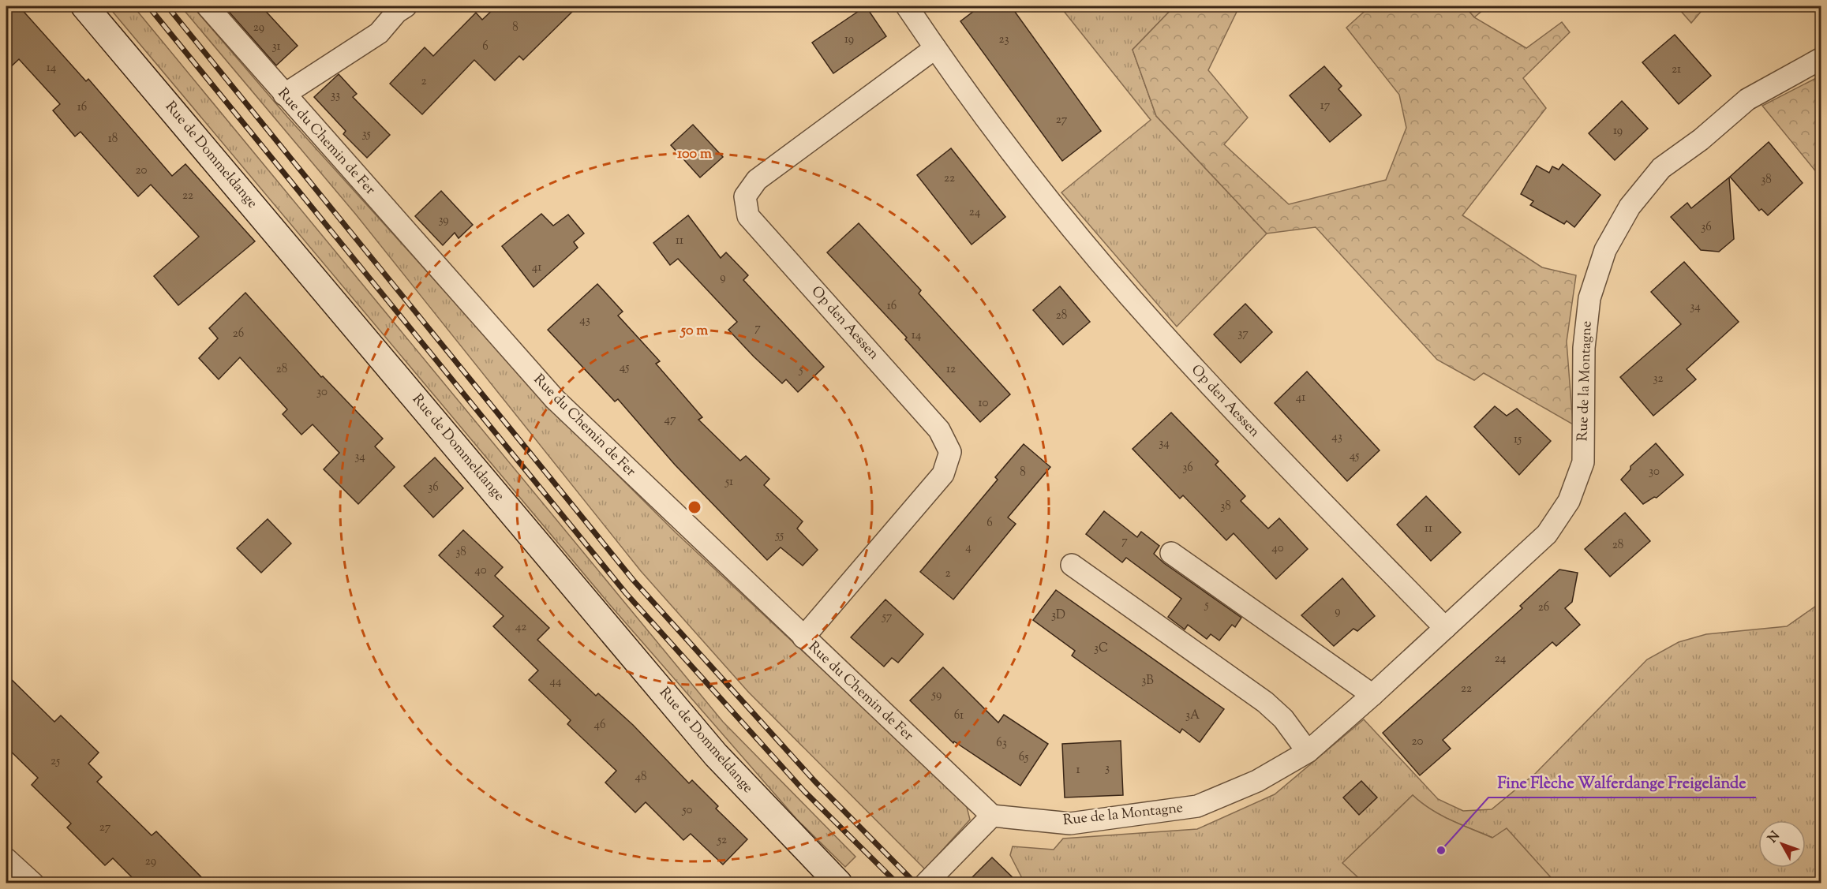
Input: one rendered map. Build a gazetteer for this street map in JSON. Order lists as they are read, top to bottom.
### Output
{
  "streets": {
    "main road": ["Rue de Dommeldange"],
    "street": ["Rue du Chemin de Fer", "Op den Aessen", "Rue de la Montagne"]
  },
  "crossings": [
    ["Rue du Chemin de Fer", "Op den Aessen"],
    ["Rue du Chemin de Fer", "Rue de la Montagne"],
    ["Op den Aessen", "Rue de la Montagne"]
  ],
  "places": ["Fine Flèche Walferdange Freigelände"],
  "house_numbers": [
    "29",
    "8",
    "19",
    "23",
    "31",
    "6",
    "14",
    "21",
    "2",
    "33",
    "17",
    "16",
    "27",
    "19",
    "35",
    "18",
    "20",
    "22",
    "38",
    "22",
    "24",
    "39",
    "36",
    "11",
    "41",
    "9",
    "16",
    "34",
    "28",
    "43",
    "7",
    "26",
    "37",
    "14",
    "45",
    "28",
    "12",
    "5",
    "32",
    "30",
    "41",
    "10",
    "47",
    "43",
    "15",
    "34",
    "45",
    "34",
    "36",
    "30",
    "8",
    "51",
    "36",
    "38",
    "6",
    "11",
    "55",
    "7",
    "28",
    "4",
    "40",
    "38",
    "40",
    "2",
    "5",
    "26",
    "9",
    "3D",
    "57",
    "42",
    "3C",
    "24",
    "3B",
    "44",
    "22",
    "59",
    "61",
    "3A",
    "46",
    "20",
    "63",
    "65",
    "25",
    "3",
    "1",
    "48",
    "50",
    "27",
    "52",
    "29"
  ],
  "north": "top left",
  "rings": ["100 m", "50 m"]
}
